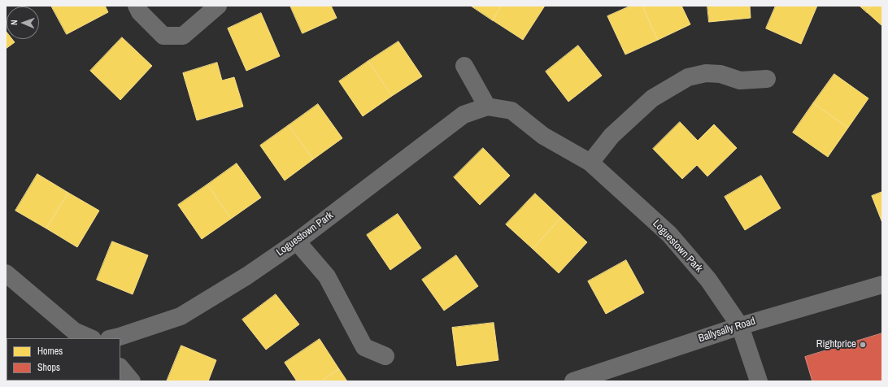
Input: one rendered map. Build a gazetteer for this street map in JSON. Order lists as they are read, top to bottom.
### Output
{
  "streets": {
    "street": ["Loguestown Park", "Ballysally Road"]
  },
  "crossings": [
    ["Loguestown Park", "Ballysally Road"]
  ],
  "places": ["Rightprice"],
  "legend": ["Homes", "Shops"],
  "north": "left"
}
